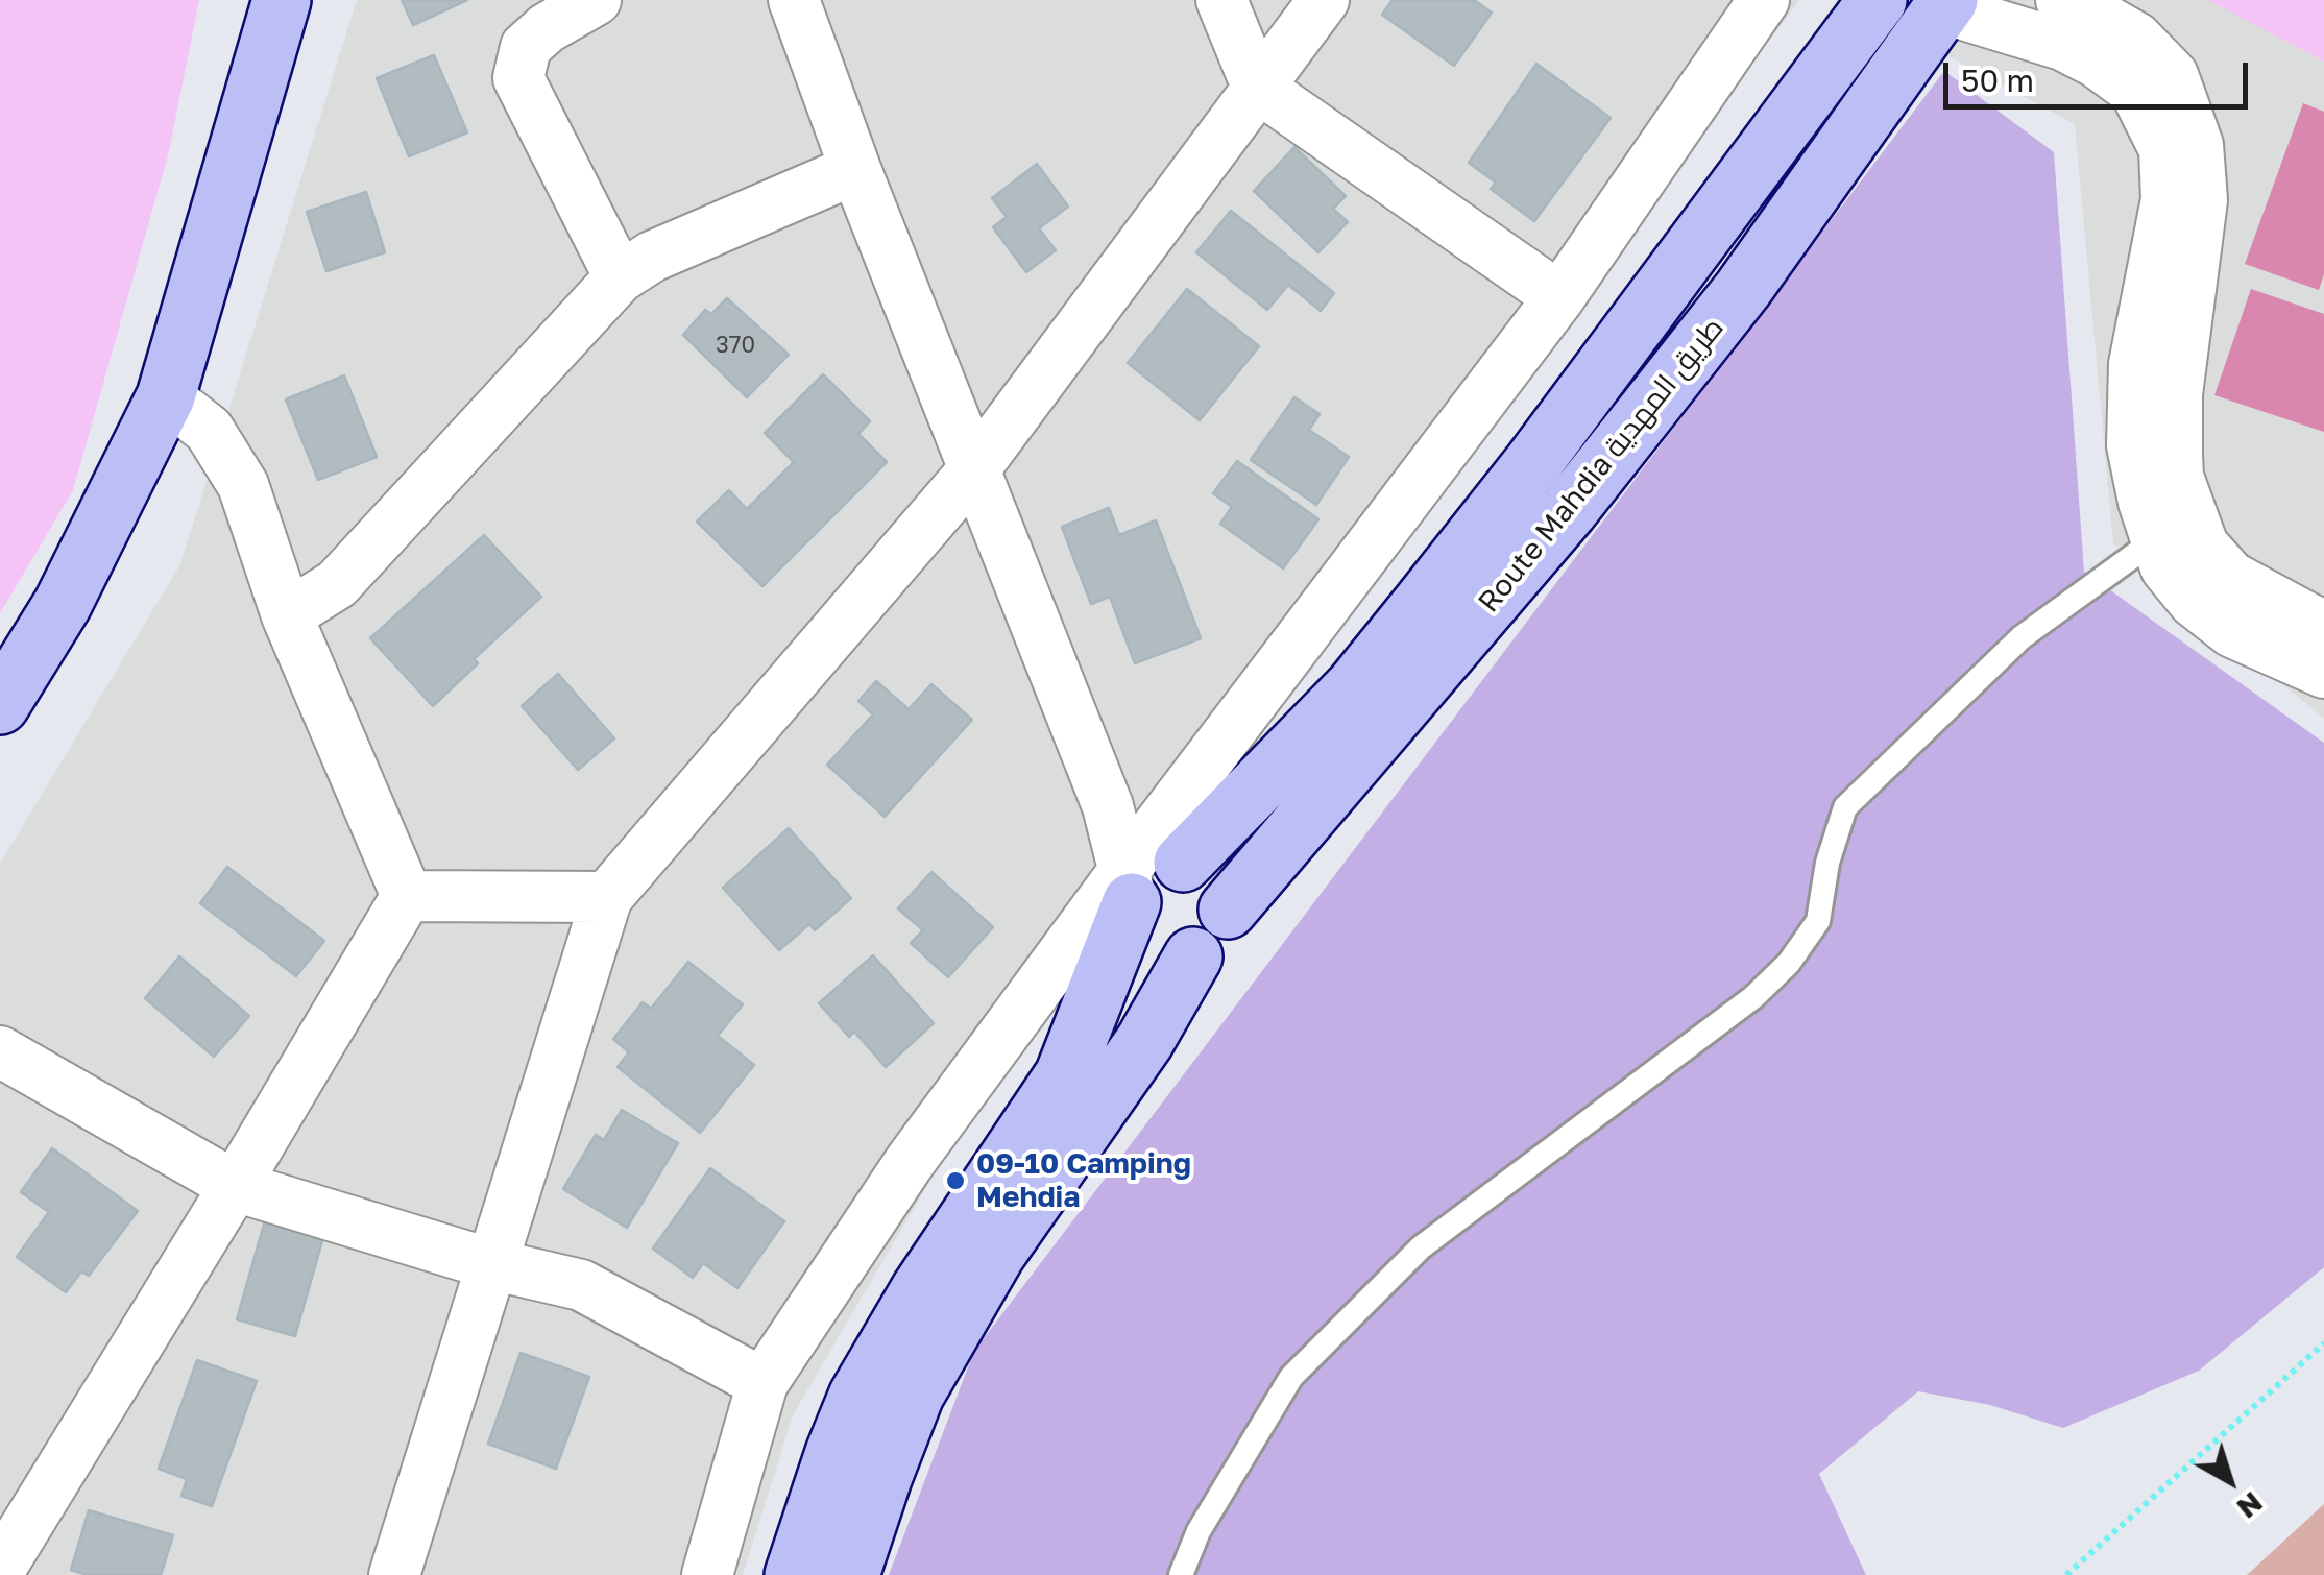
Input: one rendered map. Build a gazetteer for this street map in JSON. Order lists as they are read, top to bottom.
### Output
{
  "streets": {
    "street": ["Route Mahdia طريق المهدية"]
  },
  "places": ["09-10 Camping Mehdia"],
  "house_numbers": ["370"],
  "scale_bar": "50 m",
  "north": "bottom right"
}
